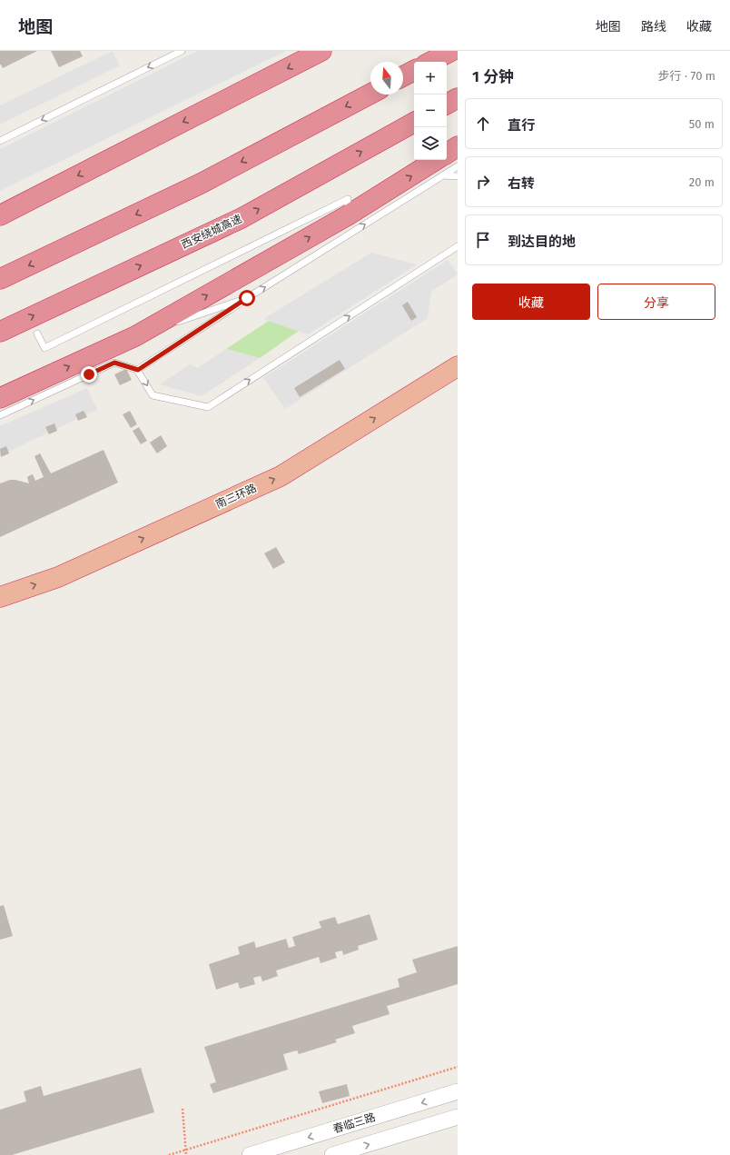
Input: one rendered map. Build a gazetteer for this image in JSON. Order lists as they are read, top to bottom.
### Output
{
  "streets": {
    "highway": ["西安绕城高速", "南三环路"],
    "street": ["春临三路"]
  },
  "one_way": ["南三环路"],
  "north": "top",
  "page": {
    "header": "地图",
    "nav": ["地图", "路线", "收藏"],
    "heading": ["1 分钟", "步行 · 70 m"],
    "map_buttons": ["+", "−"],
    "list": [
      ["直行", "50 m"],
      ["右转", "20 m"],
      "到达目的地"
    ],
    "buttons": ["收藏", "分享"]
  }
}
